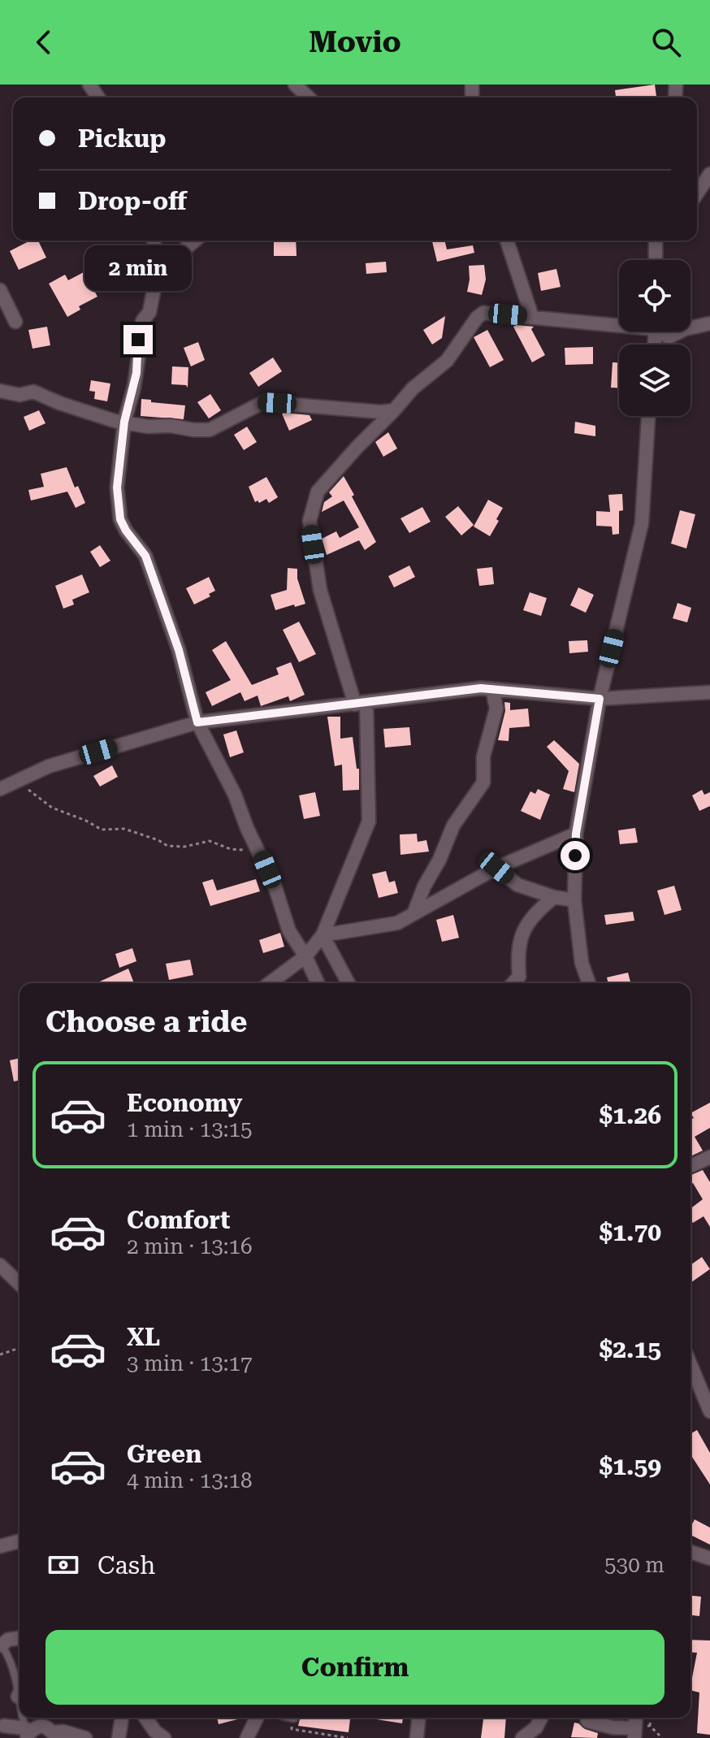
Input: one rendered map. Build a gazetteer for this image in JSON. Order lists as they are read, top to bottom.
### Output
{
  "page": {
    "header": "Movio",
    "banner": ["Pickup", "Drop-off"],
    "bubble": "2 min",
    "heading": "Choose a ride",
    "list": [
      {
        "name": "Economy",
        "note": "1 min · 13:15",
        "value": "$1.26"
      },
      {
        "name": "Comfort",
        "note": "2 min · 13:16",
        "value": "$1.70"
      },
      {
        "name": "XL",
        "note": "3 min · 13:17",
        "value": "$2.15"
      },
      {
        "name": "Green",
        "note": "4 min · 13:18",
        "value": "$1.59"
      }
    ],
    "pay": ["Cash", "530 m"],
    "buttons": "Confirm"
  }
}
